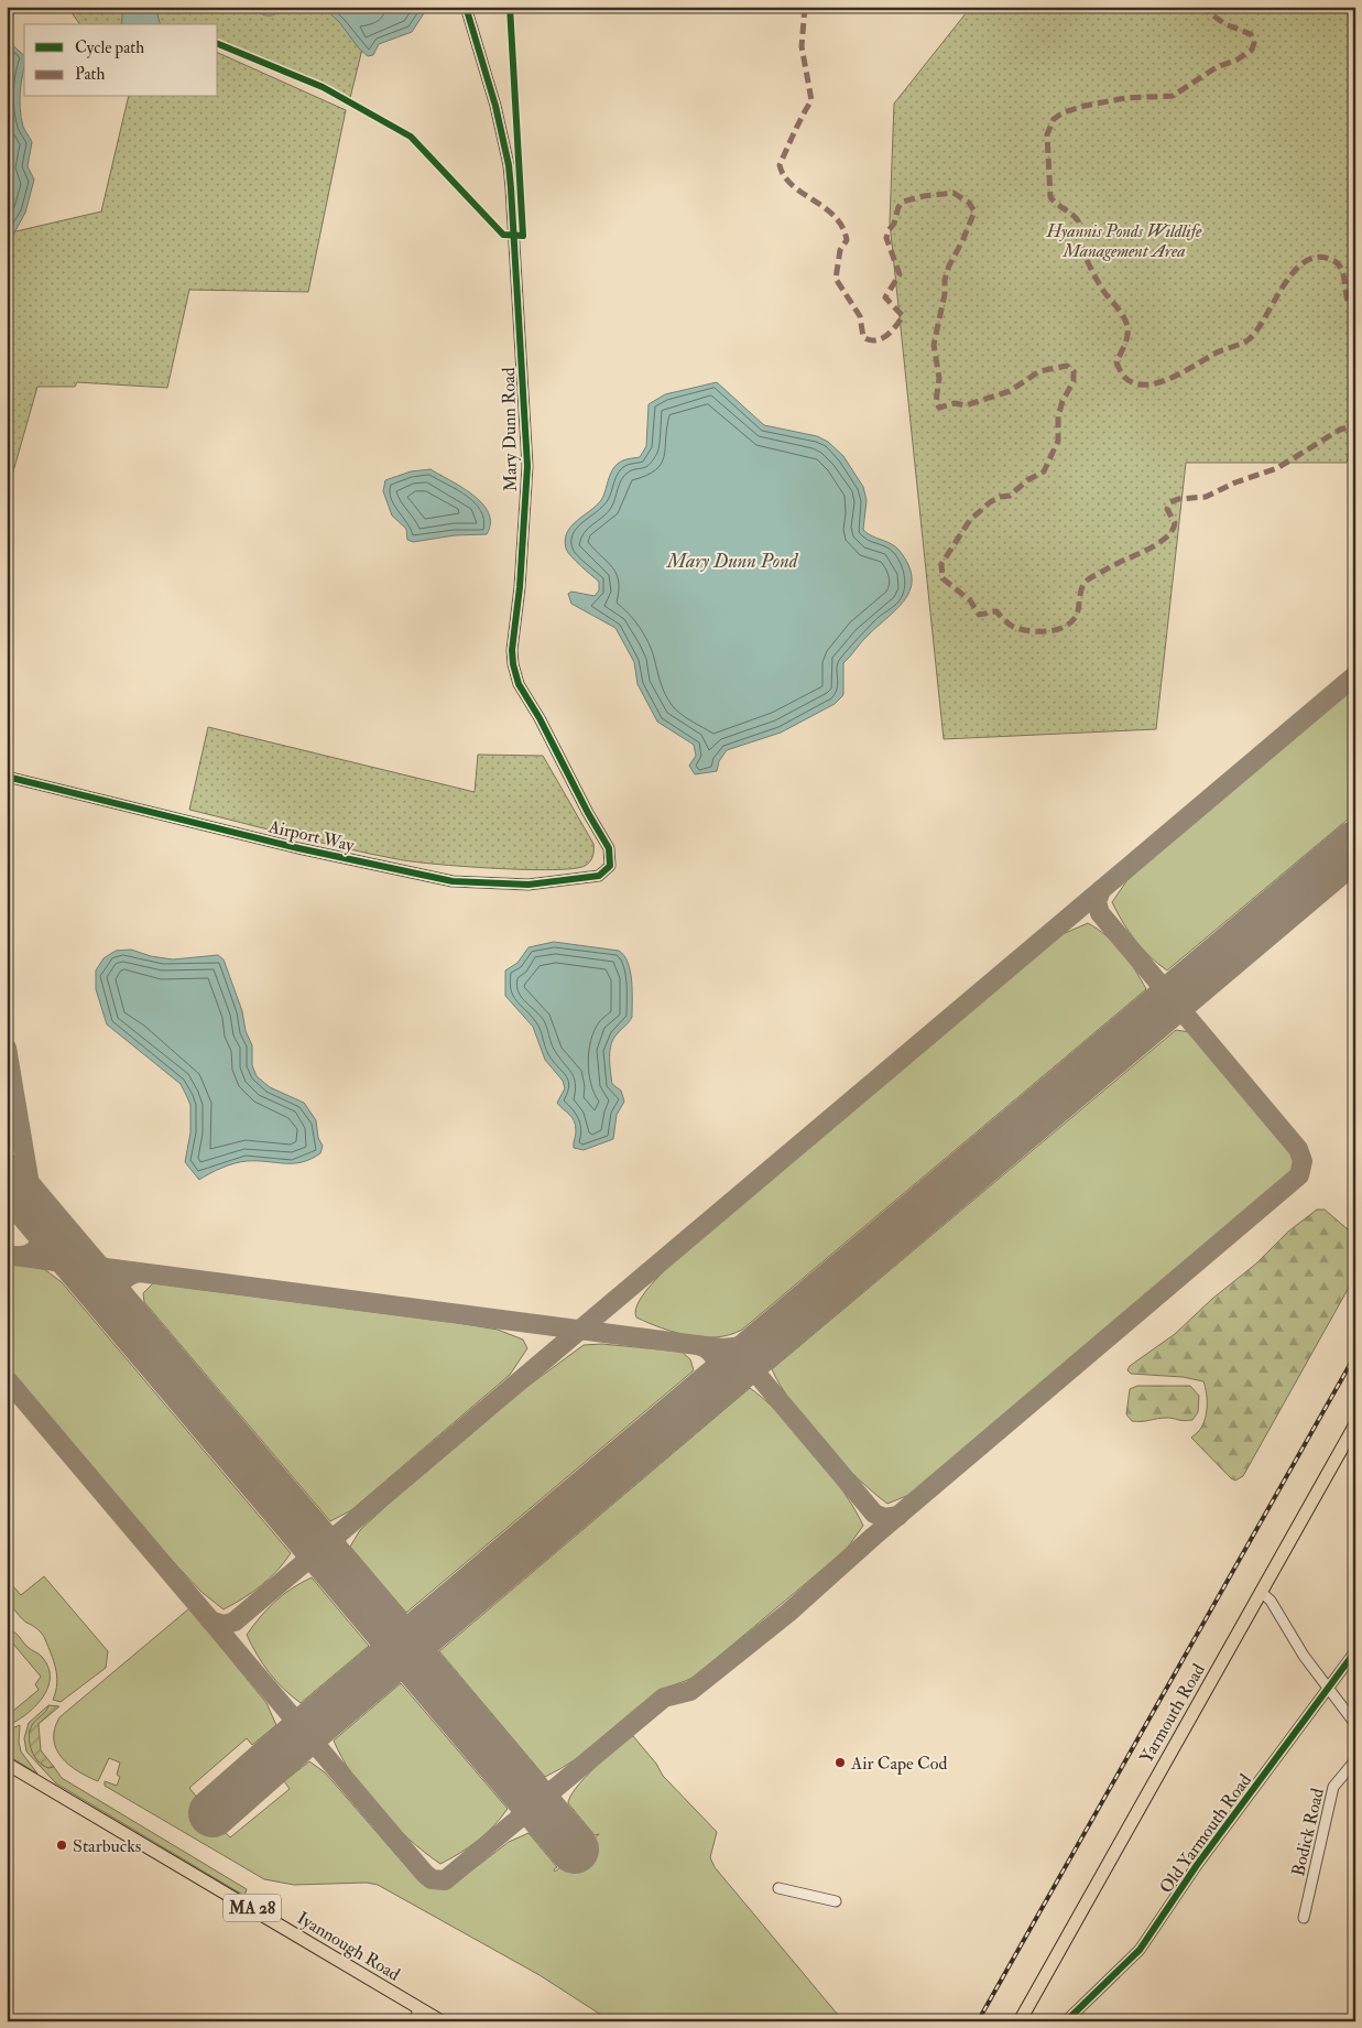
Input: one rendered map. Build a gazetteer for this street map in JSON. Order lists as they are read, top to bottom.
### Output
{
  "streets": {
    "main road": ["Yarmouth Road", "MA 28", "Iyannough Road"],
    "street": [
      "Mary Dunn Road",
      "Airport Way",
      "Bodick Road",
      "Old Yarmouth Road"
    ]
  },
  "crossings": [
    ["Mary Dunn Road", "Airport Way"]
  ],
  "water": ["Mary Dunn Pond"],
  "parks": ["Hyannis Ponds Wildlife Management Area"],
  "places": ["Air Cape Cod", "Starbucks"],
  "legend": ["Cycle path", "Path"]
}
